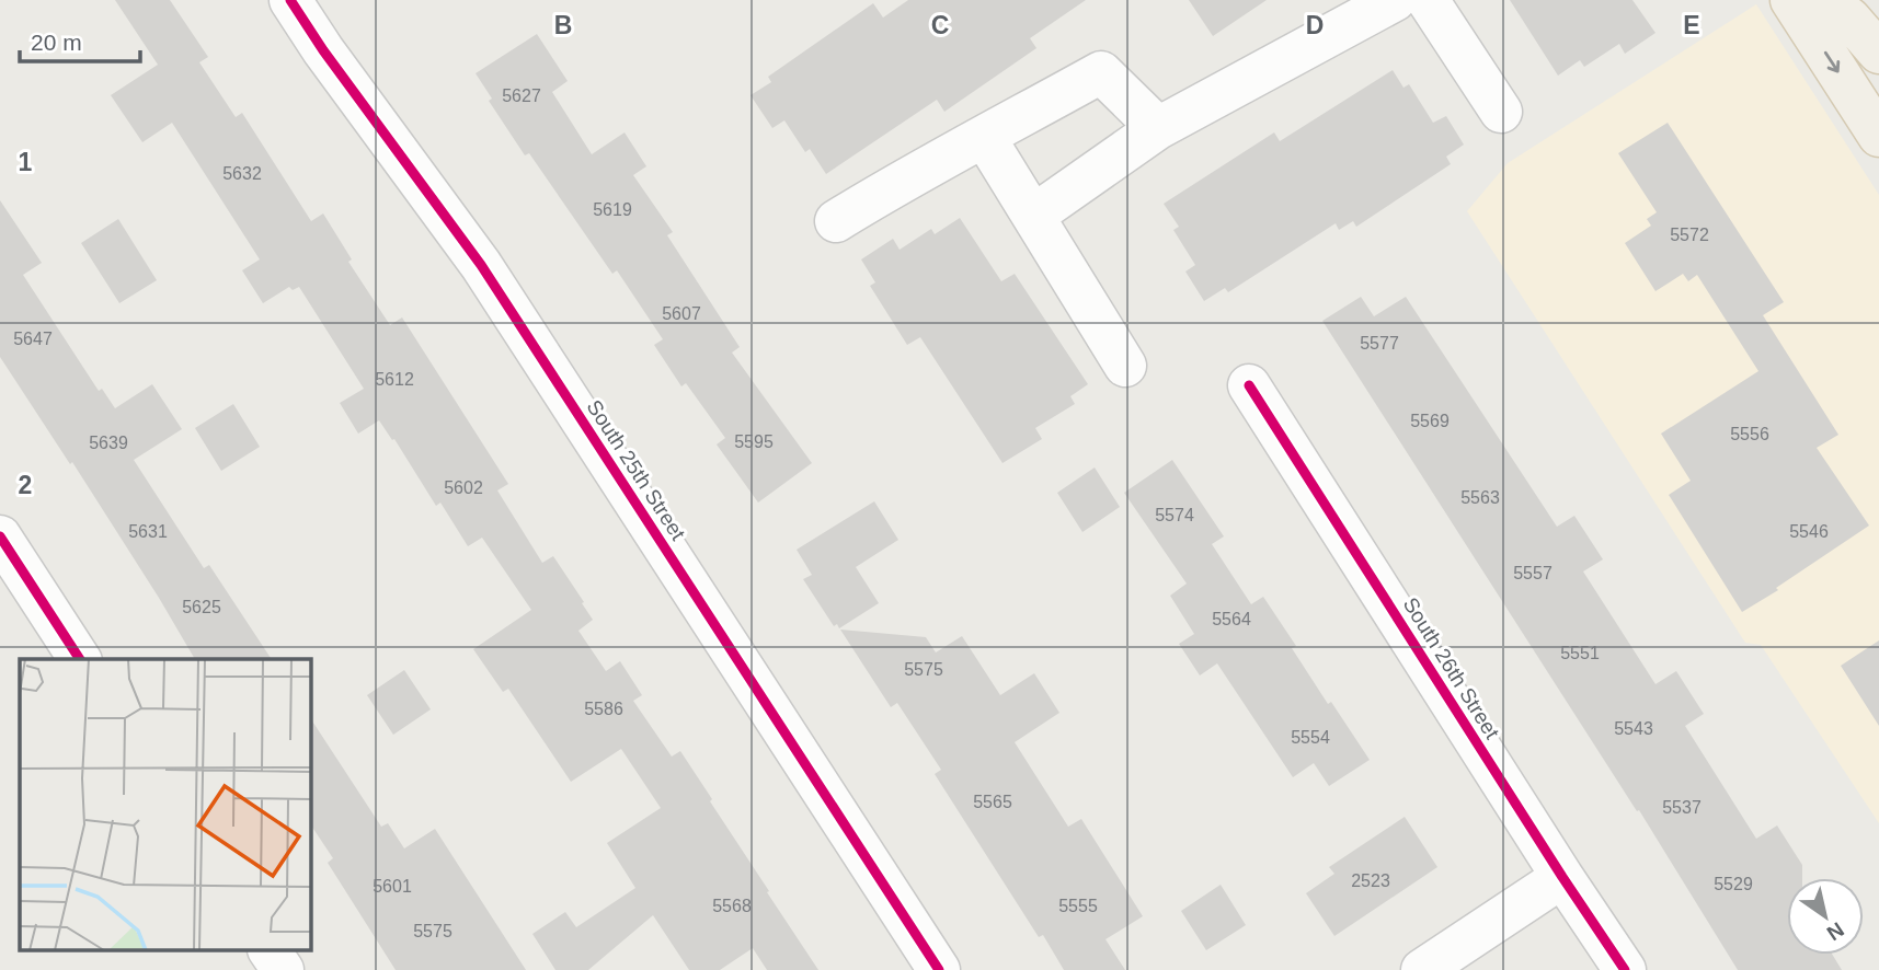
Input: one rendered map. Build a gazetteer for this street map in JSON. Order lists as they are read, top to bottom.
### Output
{
  "streets": {
    "street": ["South 25th Street", "South 26th Street"]
  },
  "house_numbers": [
    "5627",
    "5632",
    "5619",
    "5572",
    "5607",
    "5647",
    "5577",
    "5612",
    "5569",
    "5556",
    "5595",
    "5639",
    "5602",
    "5563",
    "5574",
    "5631",
    "5546",
    "5557",
    "5625",
    "5564",
    "5551",
    "5575",
    "5586",
    "5543",
    "5554",
    "5565",
    "5537",
    "2523",
    "5529",
    "5601",
    "5568",
    "5555",
    "5575"
  ],
  "scale_bar": "20 m",
  "north": "bottom right",
  "grid": {
    "columns": [
      "B",
      "C",
      "D",
      "E"
    ],
    "rows": ["1", "2"]
  }
}
